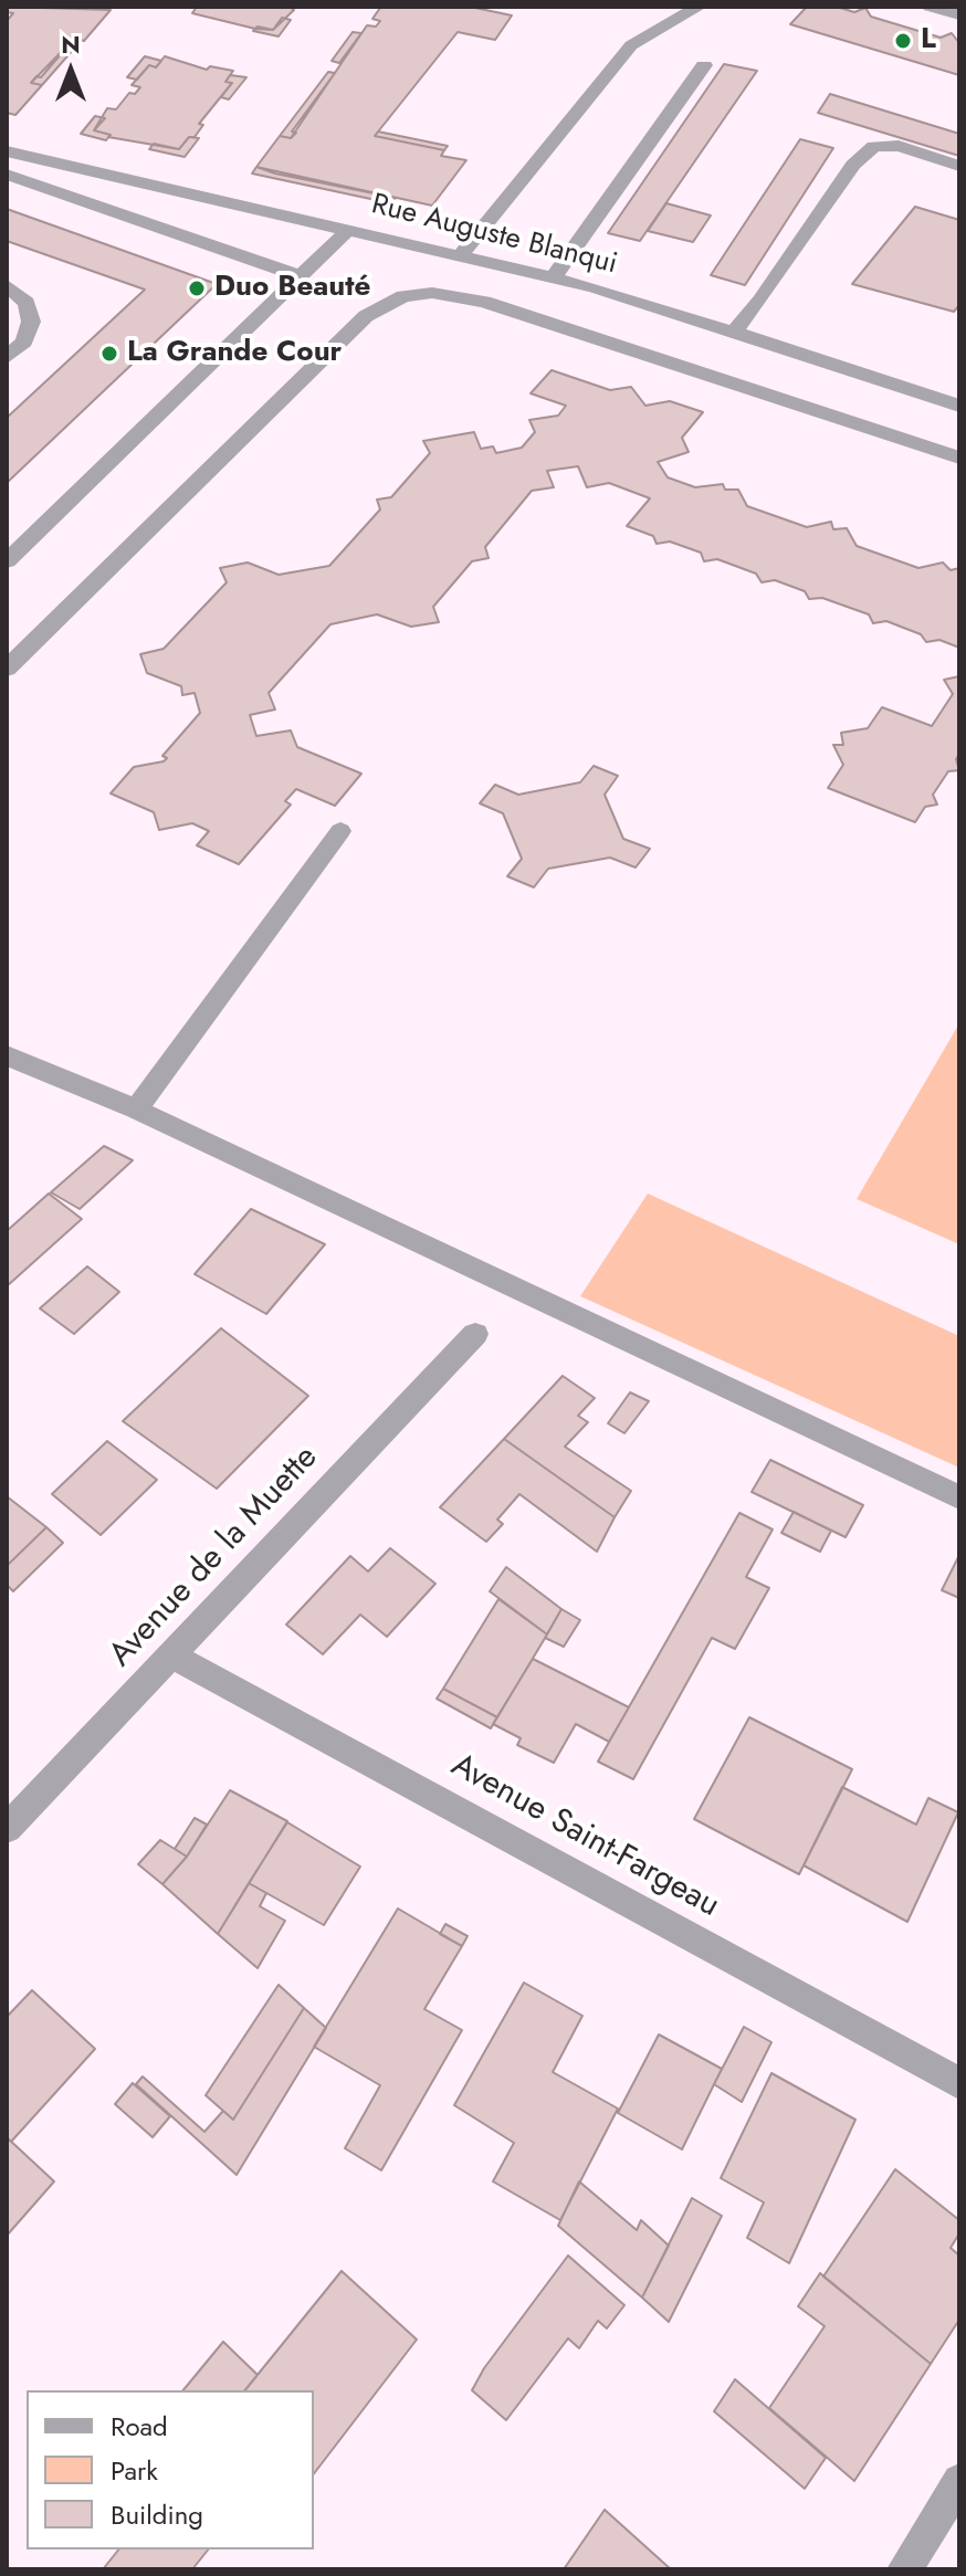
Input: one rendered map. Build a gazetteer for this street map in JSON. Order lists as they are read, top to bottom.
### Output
{
  "streets": {
    "street": ["Rue Auguste Blanqui", "Avenue de la Muette", "Avenue Saint-Fargeau"]
  },
  "crossings": [
    ["Avenue de la Muette", "Avenue Saint-Fargeau"]
  ],
  "places": ["L", "Duo Beauté", "La Grande Cour"],
  "legend": ["Road", "Park", "Building"],
  "north": "top"
}
